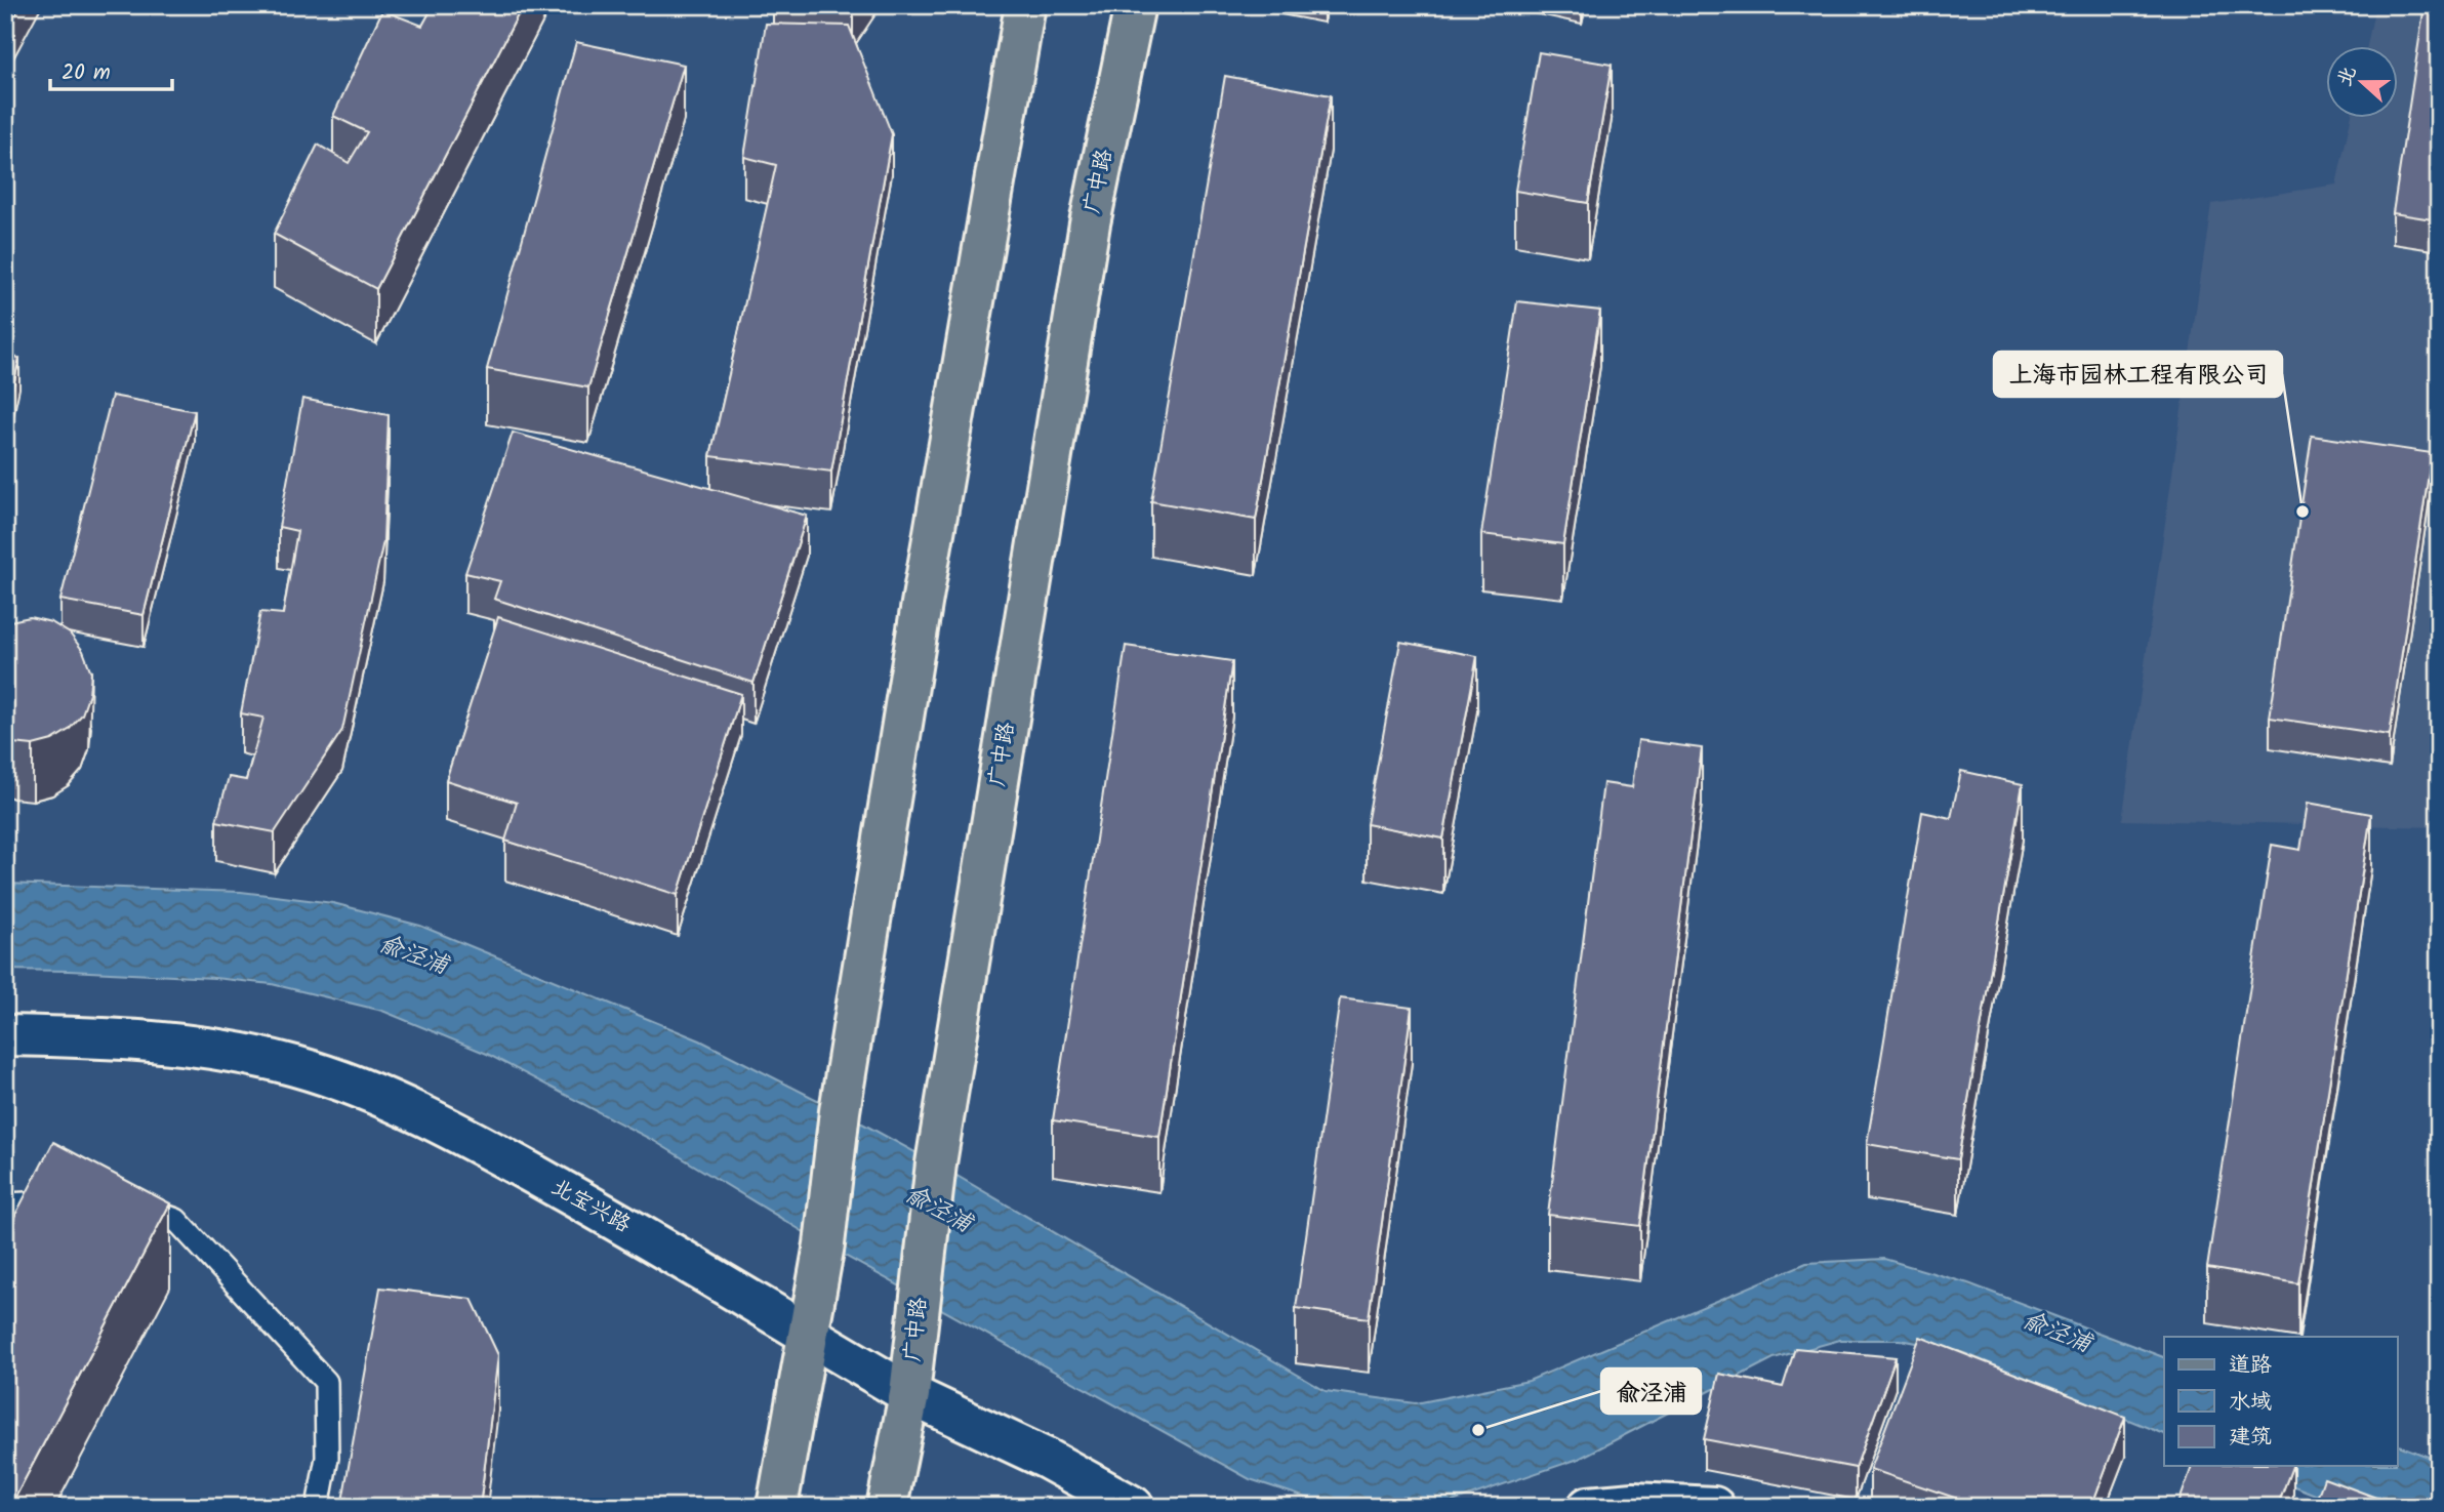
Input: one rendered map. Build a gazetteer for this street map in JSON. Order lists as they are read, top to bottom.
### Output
{
  "streets": {
    "main road": ["广中路"],
    "street": ["北宝兴路"]
  },
  "crossings": [
    ["广中路", "北宝兴路"]
  ],
  "water": ["俞泾浦"],
  "places": ["上海市园林工程有限公司", "俞泾浦"],
  "legend": ["道路", "水域", "建筑"],
  "scale_bar": "20 m",
  "north": "left"
}
